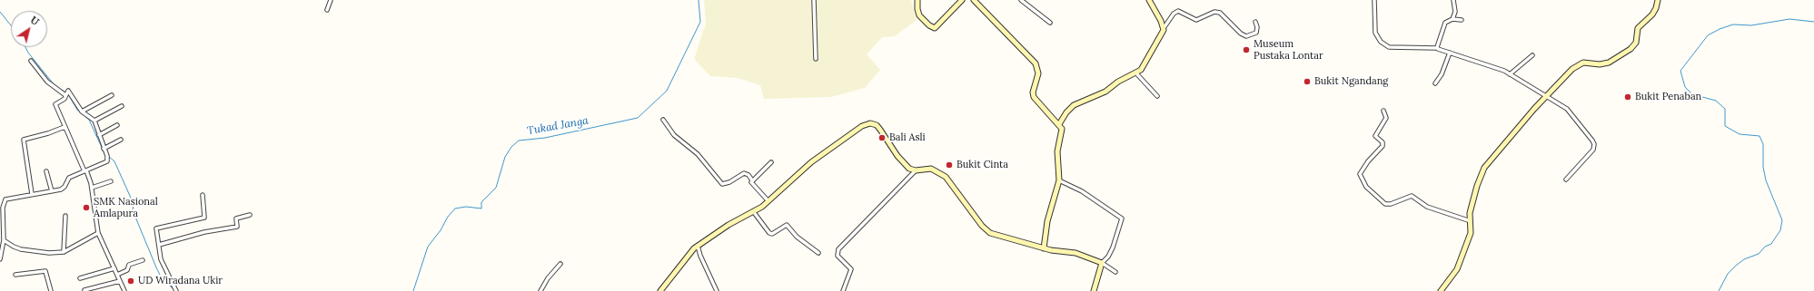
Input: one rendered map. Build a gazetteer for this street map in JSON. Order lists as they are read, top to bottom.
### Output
{
  "water": ["Tukad Janga"],
  "places": [
    "Museum Pustaka Lontar",
    "Bukit Ngandang",
    "Bukit Penaban",
    "Bali Asli",
    "Bukit Cinta",
    "SMK Nasional Amlapura",
    "UD Wiradana Ukir"
  ],
  "north": "top right"
}
